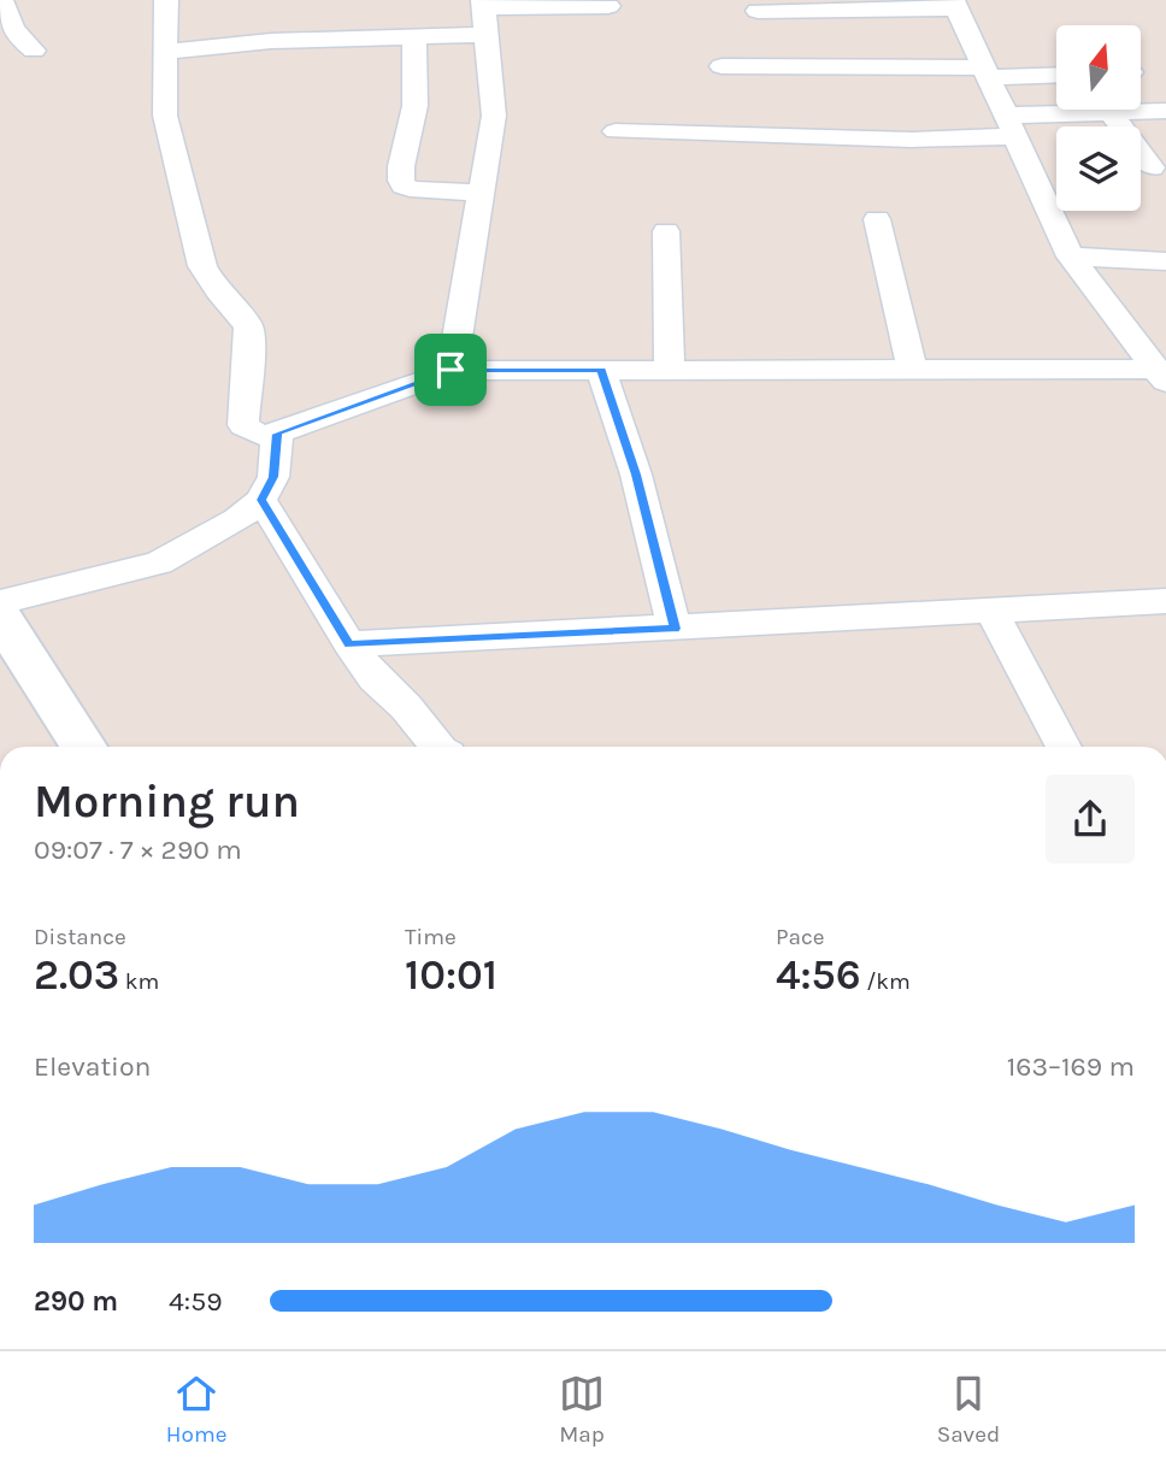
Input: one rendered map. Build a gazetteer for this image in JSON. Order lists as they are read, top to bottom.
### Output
{
  "north": "top",
  "page": {
    "heading": ["Morning run", "09:07 · 7 × 290 m"],
    "stats": [
      ["Distance", "2.03 km"],
      ["Time", "10:01"],
      ["Pace", "4:56 /km"]
    ],
    "chart": ["Elevation", "163–169 m"],
    "list": [
      {
        "name": "290 m",
        "note": "4:59"
      }
    ],
    "tabs": ["Home", "Map", "Saved"]
  }
}
